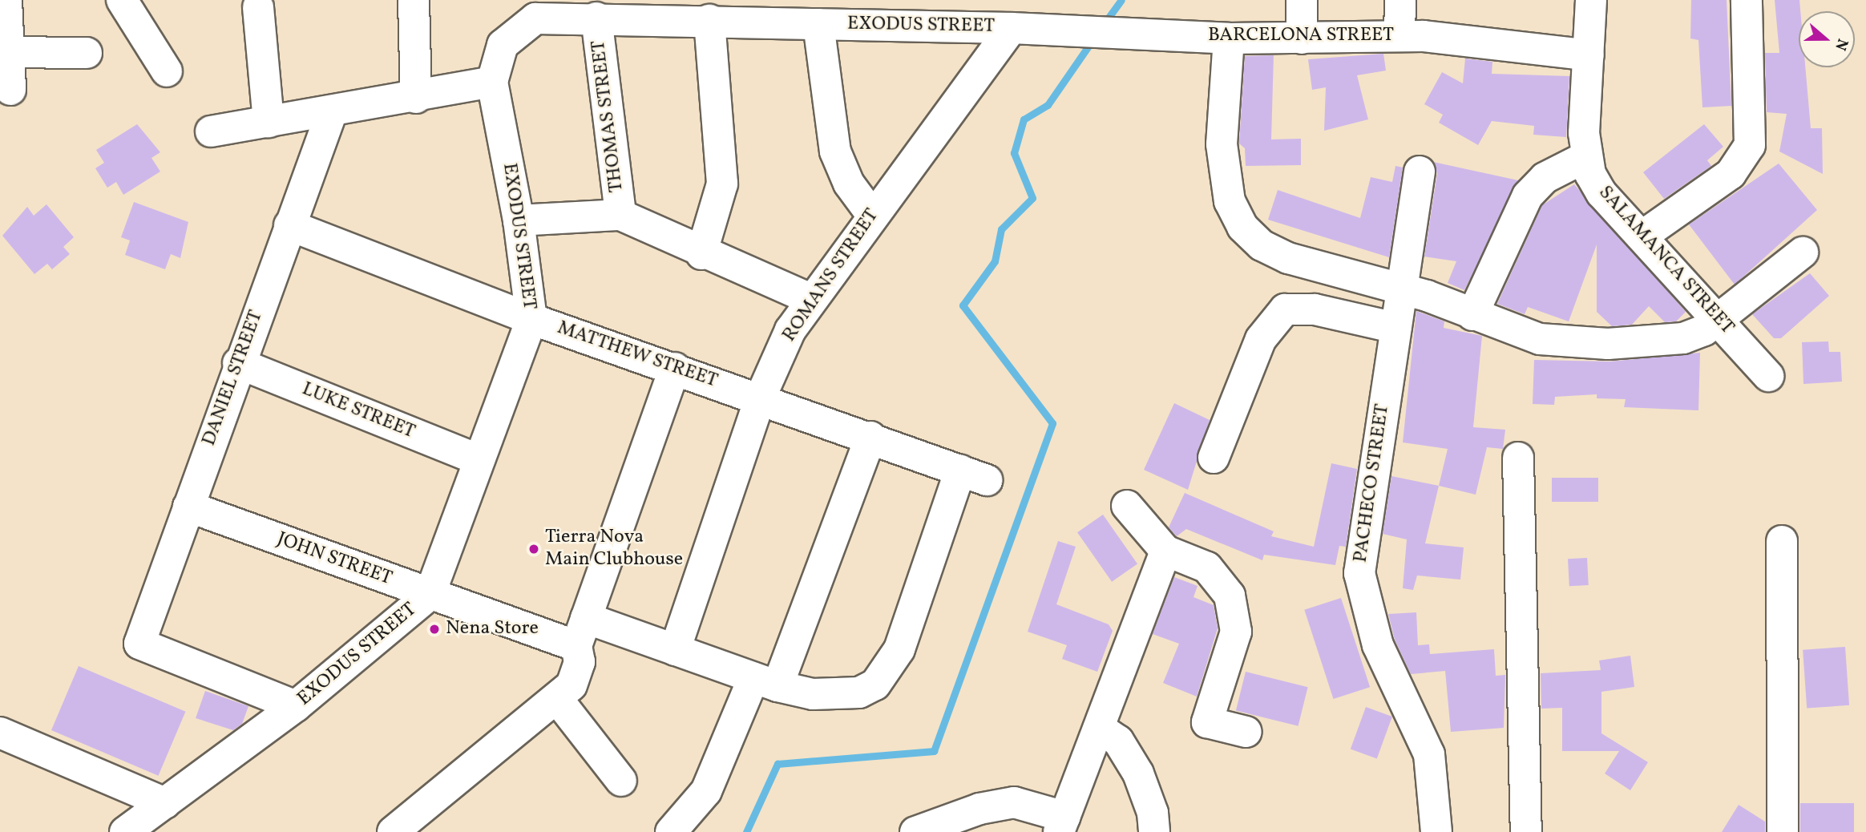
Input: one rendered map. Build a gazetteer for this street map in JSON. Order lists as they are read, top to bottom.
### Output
{
  "streets": {
    "street": [
      "EXODUS STREET",
      "BARCELONA STREET",
      "THOMAS STREET",
      "SALAMANCA STREET",
      "ROMANS STREET",
      "MATTHEW STREET",
      "DANIEL STREET",
      "LUKE STREET",
      "PACHECO STREET",
      "JOHN STREET"
    ]
  },
  "crossings": [
    ["EXODUS STREET", "BARCELONA STREET"],
    ["EXODUS STREET", "THOMAS STREET"],
    ["EXODUS STREET", "ROMANS STREET"],
    ["EXODUS STREET", "MATTHEW STREET"],
    ["EXODUS STREET", "DANIEL STREET"],
    ["EXODUS STREET", "LUKE STREET"],
    ["EXODUS STREET", "JOHN STREET"],
    ["BARCELONA STREET", "SALAMANCA STREET"],
    ["BARCELONA STREET", "ROMANS STREET"],
    ["ROMANS STREET", "MATTHEW STREET"],
    ["MATTHEW STREET", "DANIEL STREET"],
    ["DANIEL STREET", "LUKE STREET"],
    ["DANIEL STREET", "JOHN STREET"]
  ],
  "places": ["Tierra Nova Main Clubhouse", "Nena Store"],
  "north": "right"
}
